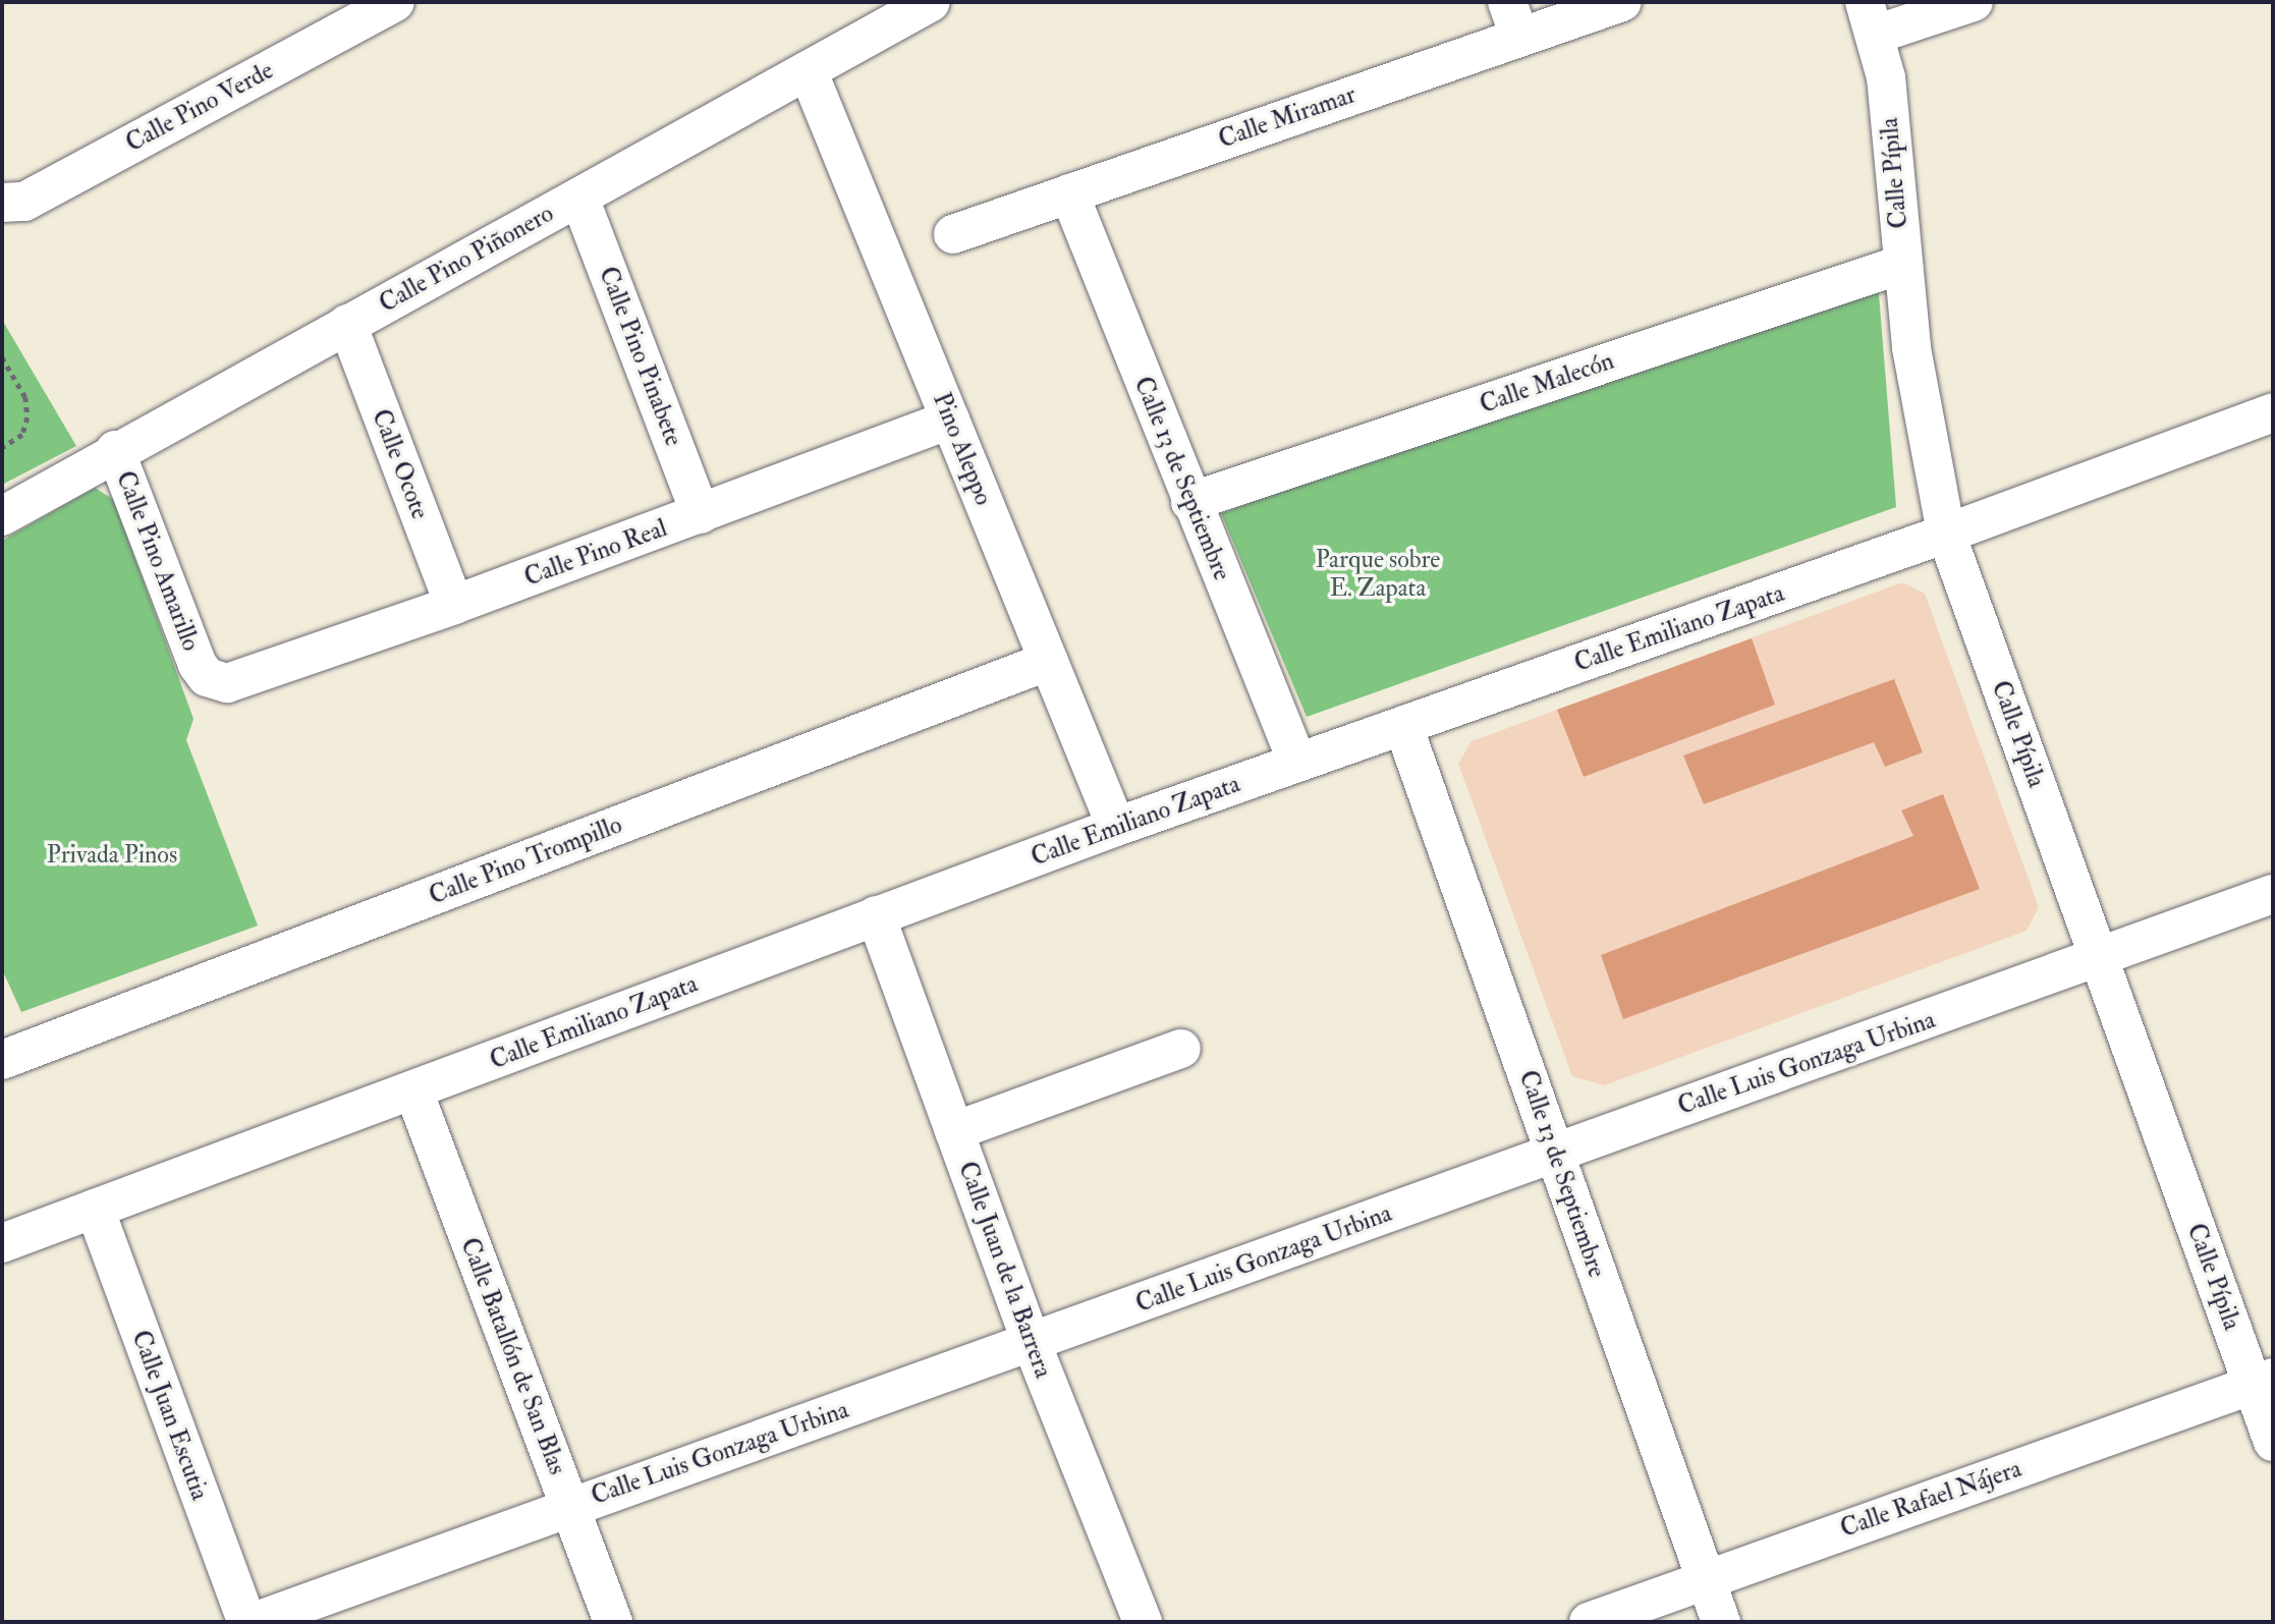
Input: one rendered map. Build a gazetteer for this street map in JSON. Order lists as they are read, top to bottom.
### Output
{
  "streets": {
    "street": [
      "Calle Pino Verde",
      "Calle Miramar",
      "Calle Pípila",
      "Calle Pino Piñonero",
      "Calle Pino Pinabete",
      "Calle Malecón",
      "Pino Aleppo",
      "Calle Ocote",
      "Calle 13 de Septiembre",
      "Calle Pino Real",
      "Calle Pino Amarillo",
      "Calle Emiliano Zapata",
      "Calle Pino Trompillo",
      "Calle Luis Gonzaga Urbina",
      "Calle Juan de la Barrera",
      "Calle Batallón de San Blas",
      "Calle Juan Escutia",
      "Calle Rafael Nájera"
    ]
  },
  "crossings": [
    ["Calle Miramar", "Calle 13 de Septiembre"],
    ["Calle Pípila", "Calle Malecón"],
    ["Calle Pípila", "Calle Emiliano Zapata"],
    ["Calle Pípila", "Calle Luis Gonzaga Urbina"],
    ["Calle Pípila", "Calle Rafael Nájera"],
    ["Calle Pino Piñonero", "Calle Pino Pinabete"],
    ["Calle Pino Piñonero", "Pino Aleppo"],
    ["Calle Pino Piñonero", "Calle Ocote"],
    ["Calle Pino Piñonero", "Calle Pino Amarillo"],
    ["Calle Pino Pinabete", "Calle Pino Real"],
    ["Calle Malecón", "Calle 13 de Septiembre"],
    ["Pino Aleppo", "Calle Pino Real"],
    ["Pino Aleppo", "Calle Emiliano Zapata"],
    ["Pino Aleppo", "Calle Pino Trompillo"],
    ["Calle Ocote", "Calle Pino Real"],
    ["Calle 13 de Septiembre", "Calle Emiliano Zapata"],
    ["Calle 13 de Septiembre", "Calle Luis Gonzaga Urbina"],
    ["Calle 13 de Septiembre", "Calle Rafael Nájera"],
    ["Calle Pino Real", "Calle Pino Amarillo"],
    ["Calle Emiliano Zapata", "Calle Juan de la Barrera"],
    ["Calle Emiliano Zapata", "Calle Batallón de San Blas"],
    ["Calle Emiliano Zapata", "Calle Juan Escutia"],
    ["Calle Luis Gonzaga Urbina", "Calle Juan de la Barrera"],
    ["Calle Luis Gonzaga Urbina", "Calle Batallón de San Blas"]
  ],
  "parks": ["Parque sobre E. Zapata", "Privada Pinos"]
}
